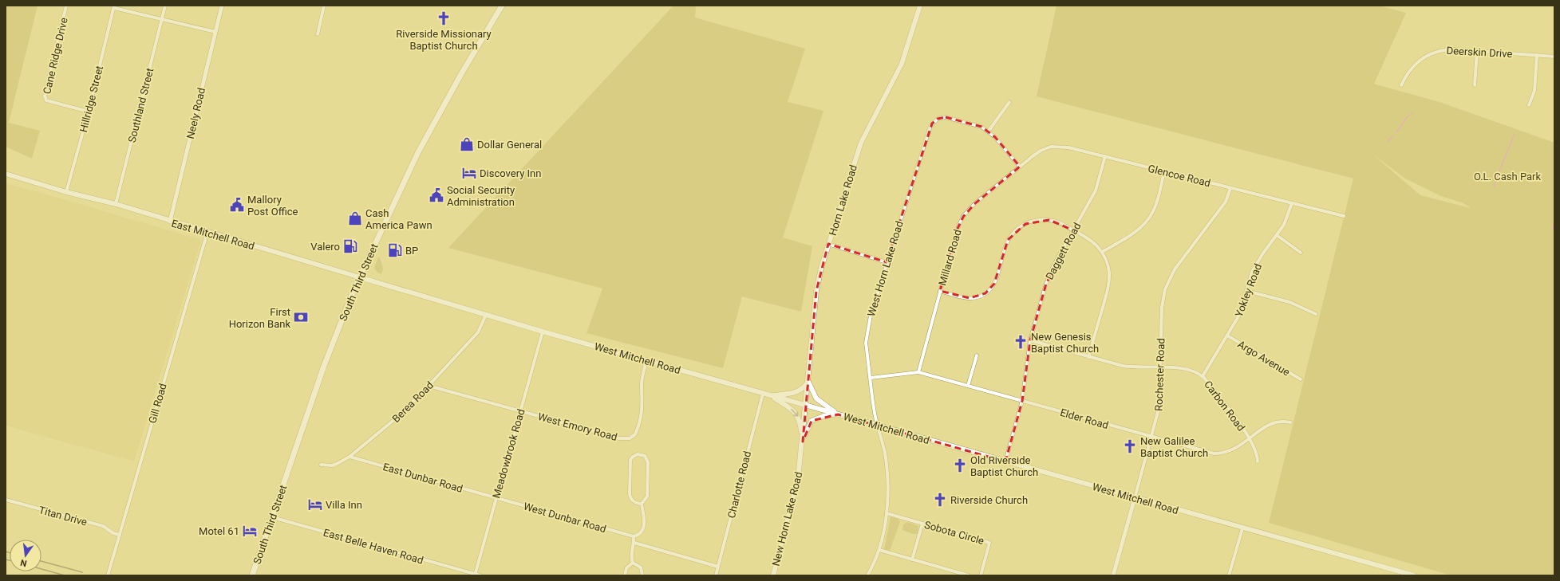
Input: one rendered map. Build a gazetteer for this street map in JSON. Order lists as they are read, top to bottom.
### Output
{
  "streets": {
    "highway": ["South Third Street"],
    "main road": [
      "Horn Lake Road",
      "East Mitchell Road",
      "West Mitchell Road",
      "New Horn Lake Road"
    ],
    "street": [
      "Deerskin Drive",
      "Cane Ridge Drive",
      "Hillridge Street",
      "Southland Street",
      "Neely Road",
      "Glencoe Road",
      "Daggett Road",
      "Millard Road",
      "West Horn Lake Road",
      "Yokley Road",
      "Argo Avenue",
      "Rochester Road",
      "Berea Road",
      "Gill Road",
      "Carbon Road",
      "Elder Road",
      "West Emory Road",
      "Meadowbrook Road",
      "East Dunbar Road",
      "Charlotte Road",
      "Titan Drive",
      "West Dunbar Road",
      "Sobota Circle",
      "East Belle Haven Road"
    ]
  },
  "crossings": [
    ["Cane Ridge Drive", "Hillridge Street"],
    ["Hillridge Street", "East Mitchell Road"],
    ["Southland Street", "East Mitchell Road"],
    ["Neely Road", "East Mitchell Road"],
    ["Glencoe Road", "Daggett Road"],
    ["Glencoe Road", "Millard Road"],
    ["Glencoe Road", "Yokley Road"],
    ["Glencoe Road", "Rochester Road"],
    ["Horn Lake Road", "West Mitchell Road"],
    ["Horn Lake Road", "New Horn Lake Road"],
    ["East Mitchell Road", "South Third Street"],
    ["East Mitchell Road", "West Mitchell Road"],
    ["East Mitchell Road", "Gill Road"],
    ["Daggett Road", "West Mitchell Road"],
    ["Daggett Road", "Carbon Road"],
    ["Daggett Road", "Elder Road"],
    ["Millard Road", "Elder Road"],
    ["West Horn Lake Road", "West Mitchell Road"],
    ["West Horn Lake Road", "Elder Road"],
    ["West Horn Lake Road", "Sobota Circle"],
    ["South Third Street", "West Mitchell Road"],
    ["South Third Street", "East Belle Haven Road"],
    ["Yokley Road", "Argo Avenue"],
    ["Yokley Road", "Carbon Road"],
    ["West Mitchell Road", "Rochester Road"],
    ["West Mitchell Road", "Berea Road"],
    ["West Mitchell Road", "West Emory Road"],
    ["West Mitchell Road", "Meadowbrook Road"],
    ["West Mitchell Road", "Charlotte Road"],
    ["West Mitchell Road", "New Horn Lake Road"],
    ["Rochester Road", "Carbon Road"],
    ["Rochester Road", "Elder Road"],
    ["Berea Road", "West Emory Road"],
    ["Berea Road", "East Dunbar Road"],
    ["Gill Road", "Titan Drive"],
    ["Carbon Road", "Elder Road"],
    ["West Emory Road", "Meadowbrook Road"],
    ["Meadowbrook Road", "East Dunbar Road"],
    ["Meadowbrook Road", "West Dunbar Road"],
    ["Meadowbrook Road", "East Belle Haven Road"],
    ["East Dunbar Road", "West Dunbar Road"]
  ],
  "parks": ["O.L. Cash Park"],
  "places": {
    "church": [
      "Riverside Missionary Baptist Church",
      "New Genesis Baptist Church",
      "New Galilee Baptist Church",
      "Old Riverside Baptist Church",
      "Riverside Church"
    ],
    "shop": ["Dollar General", "Cash America Pawn"],
    "hotel": ["Discovery Inn", "Villa Inn", "Motel 61"],
    "public building": ["Social Security Administration", "Mallory Post Office"],
    "fuel station": ["Valero", "BP"],
    "bank": ["First Horizon Bank"]
  },
  "north": "bottom"
}
